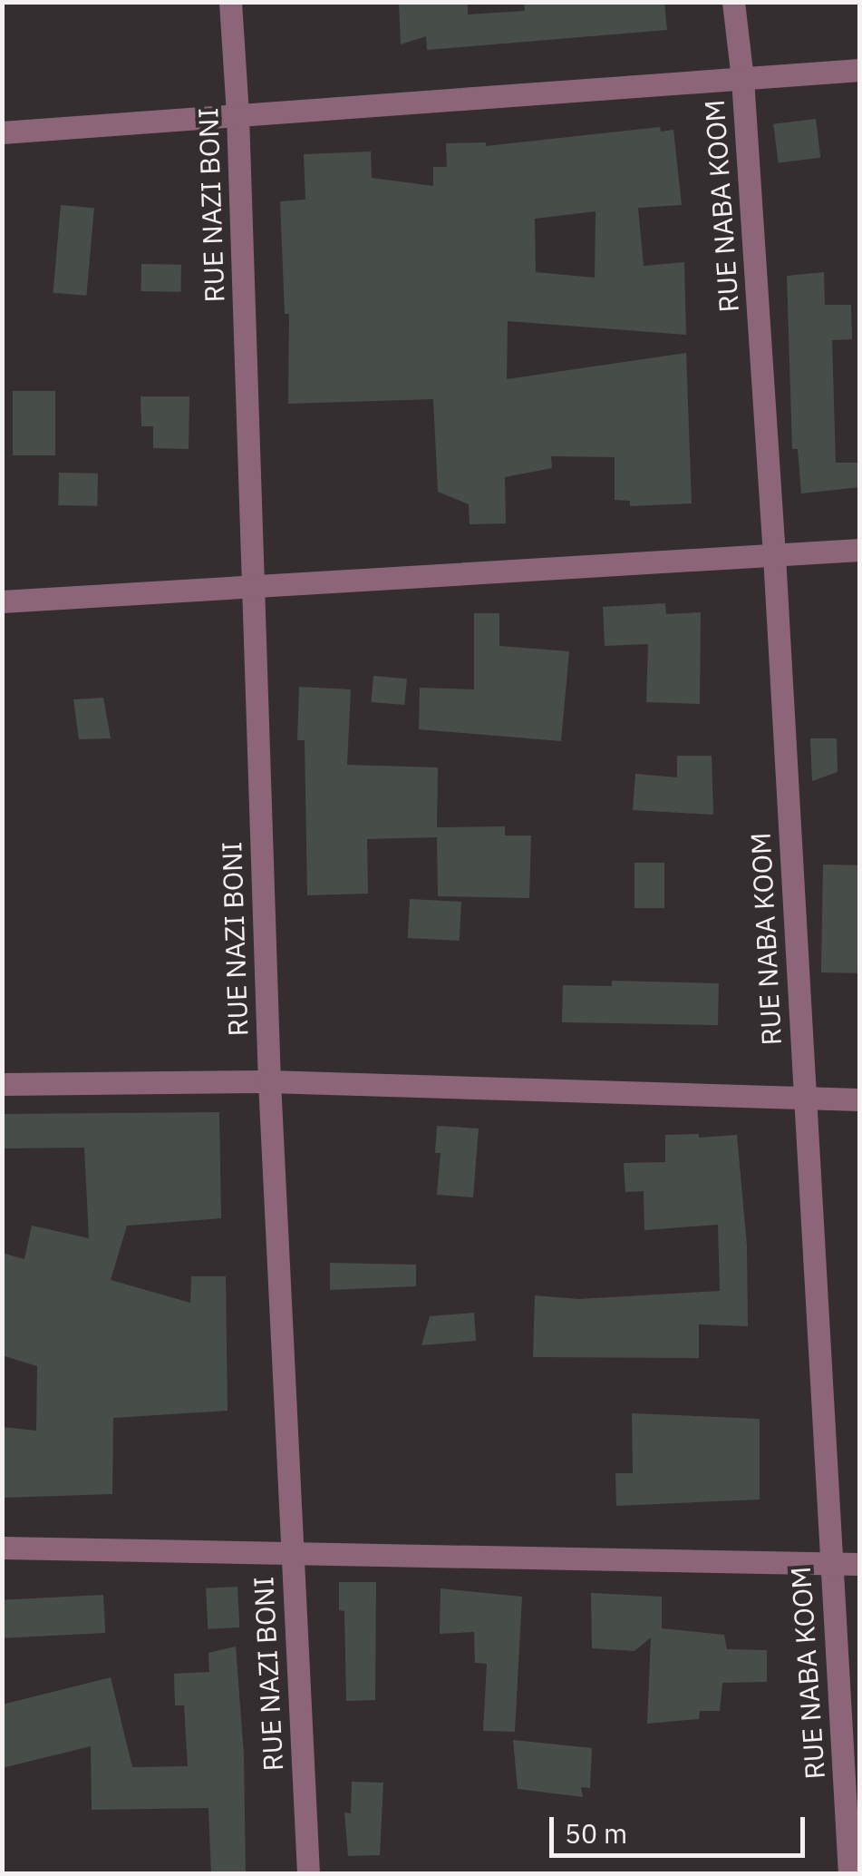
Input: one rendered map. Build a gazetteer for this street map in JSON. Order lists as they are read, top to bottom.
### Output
{
  "streets": {
    "street": ["RUE NAZI BONI", "RUE NABA KOOM"]
  },
  "scale_bar": "50 m"
}
